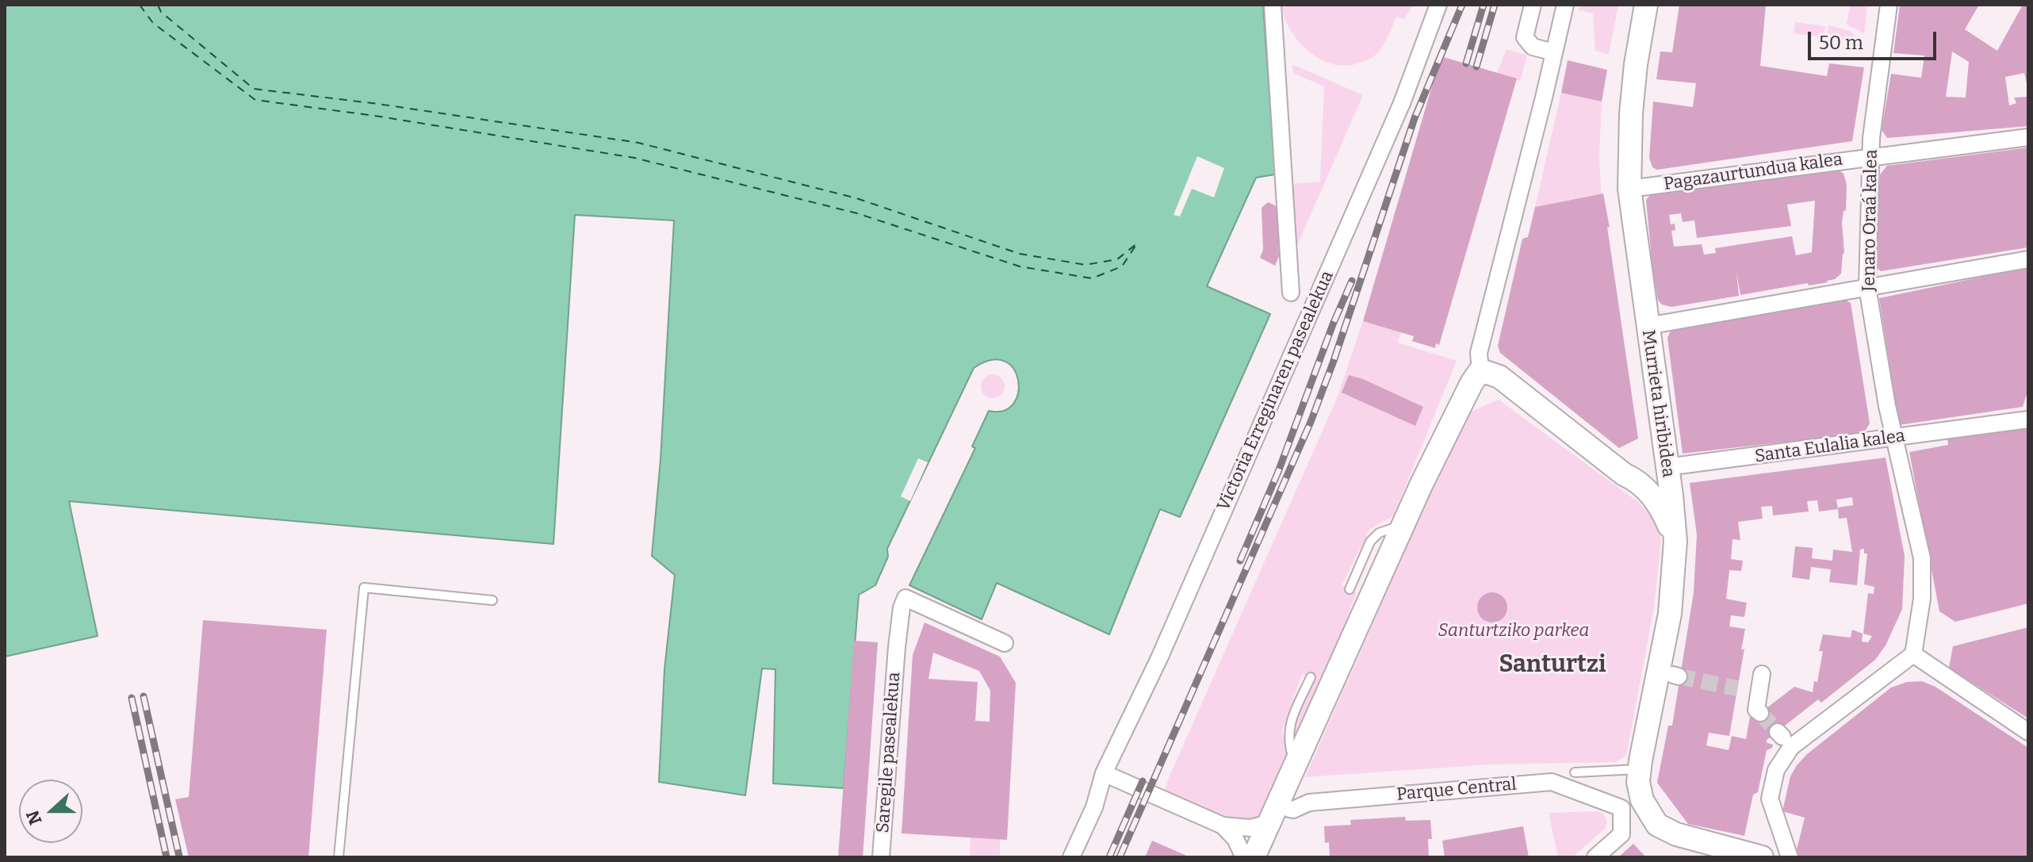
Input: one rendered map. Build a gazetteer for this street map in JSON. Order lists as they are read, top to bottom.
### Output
{
  "streets": {
    "street": [
      "Pagazaurtundua kalea",
      "Jenaro Oraá kalea",
      "Victoria Erreginaren pasealekua",
      "Murrieta hiribidea",
      "Santa Eulalia kalea",
      "Saregile pasealekua",
      "Parque Central"
    ]
  },
  "crossings": [
    ["Pagazaurtundua kalea", "Jenaro Oraá kalea"],
    ["Pagazaurtundua kalea", "Murrieta hiribidea"],
    ["Jenaro Oraá kalea", "Santa Eulalia kalea"],
    ["Murrieta hiribidea", "Santa Eulalia kalea"]
  ],
  "districts": ["Santurtzi"],
  "parks": ["Santurtziko parkea"],
  "scale_bar": "50 m",
  "north": "left"
}
